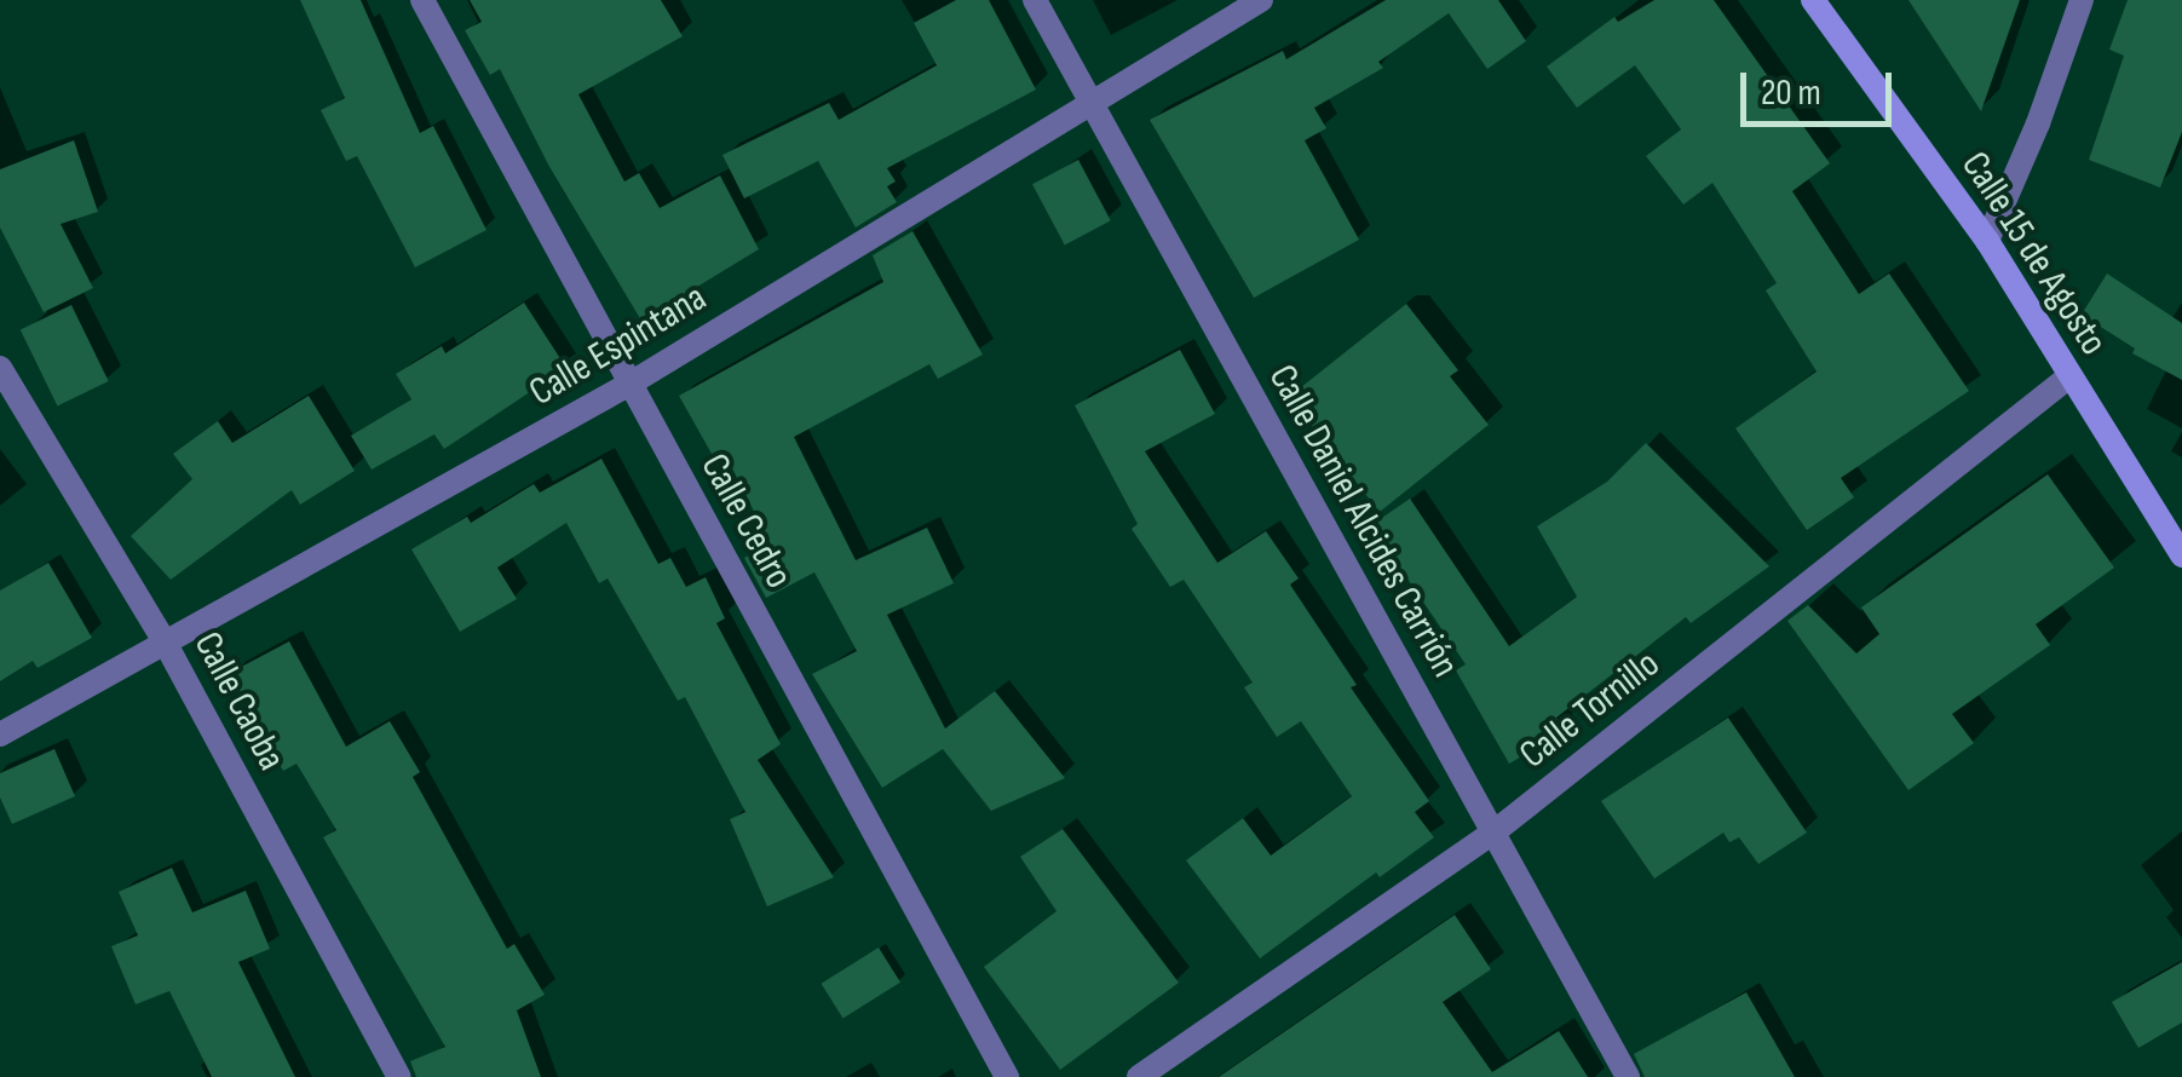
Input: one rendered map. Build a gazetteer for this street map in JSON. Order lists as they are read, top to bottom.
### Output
{
  "streets": {
    "street": [
      "Calle 15 de Agosto",
      "Calle Espintana",
      "Calle Cedro",
      "Calle Daniel Alcides Carrión",
      "Calle Caoba",
      "Calle Tornillo"
    ]
  },
  "crossings": [
    ["Calle 15 de Agosto", "Calle Tornillo"],
    ["Calle Espintana", "Calle Cedro"],
    ["Calle Espintana", "Calle Daniel Alcides Carrión"],
    ["Calle Espintana", "Calle Caoba"],
    ["Calle Daniel Alcides Carrión", "Calle Tornillo"]
  ],
  "scale_bar": "20 m"
}
